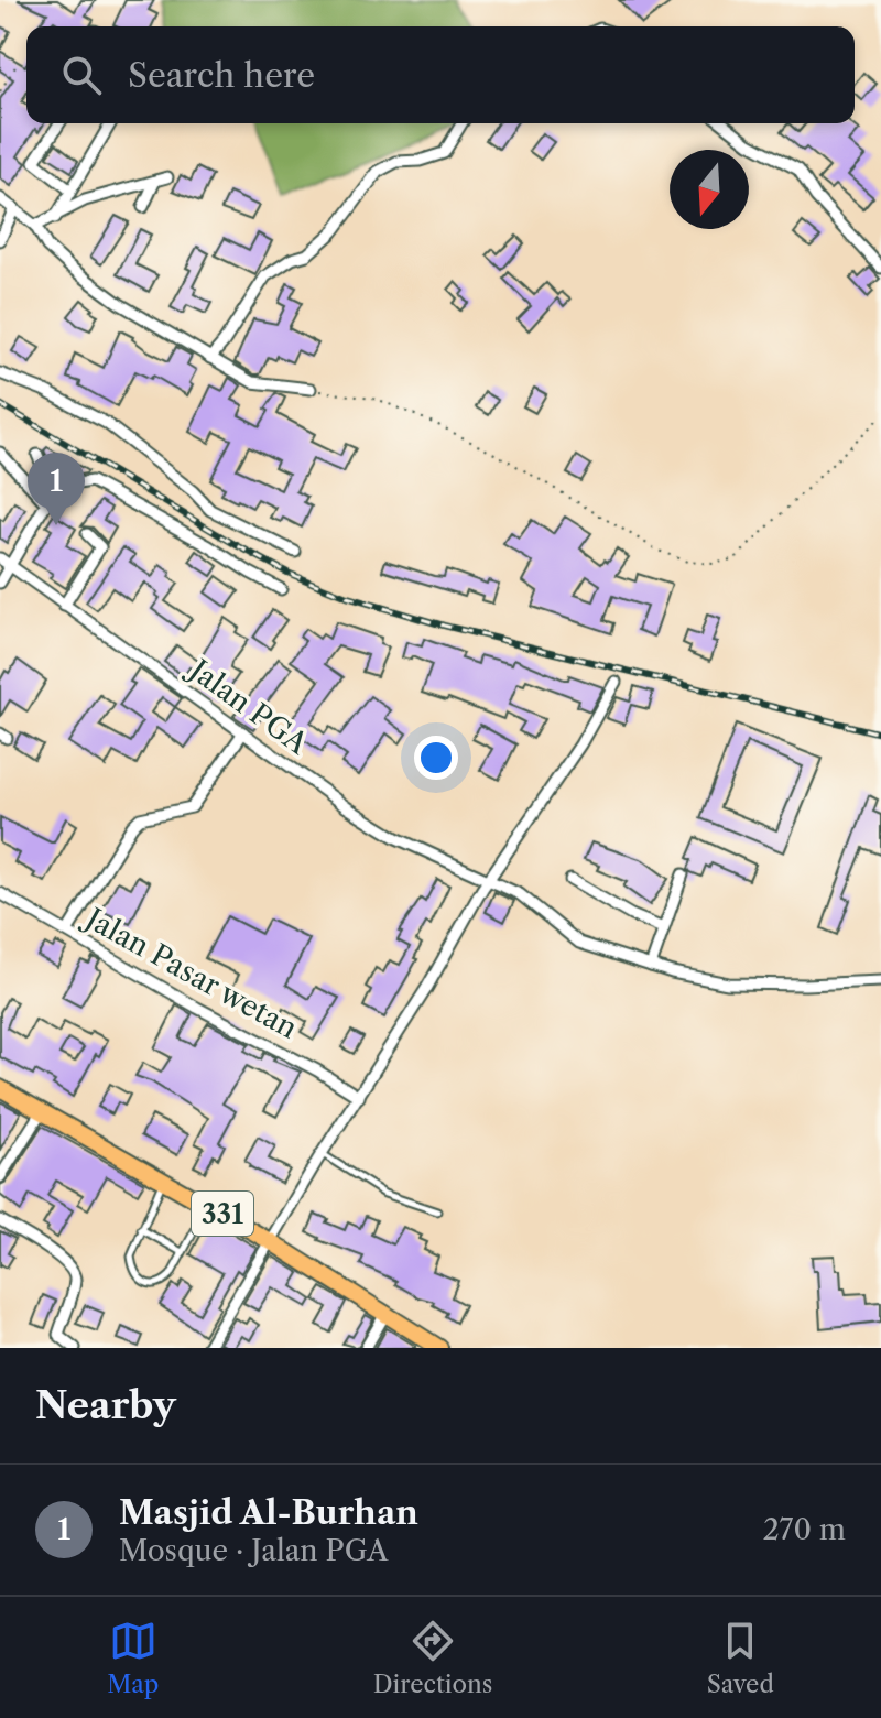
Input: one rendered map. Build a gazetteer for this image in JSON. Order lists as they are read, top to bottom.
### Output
{
  "streets": {
    "main road": ["331"],
    "street": ["Jalan PGA", "Jalan Pasar wetan"]
  },
  "north": "bottom",
  "page": {
    "search": "Search here",
    "pins": "1",
    "heading": "Nearby",
    "list": [
      {
        "mark": "1",
        "name": "Masjid Al-Burhan",
        "note": "Mosque · Jalan PGA",
        "value": "270 m"
      }
    ],
    "nav": ["Map", "Directions", "Saved"]
  }
}
